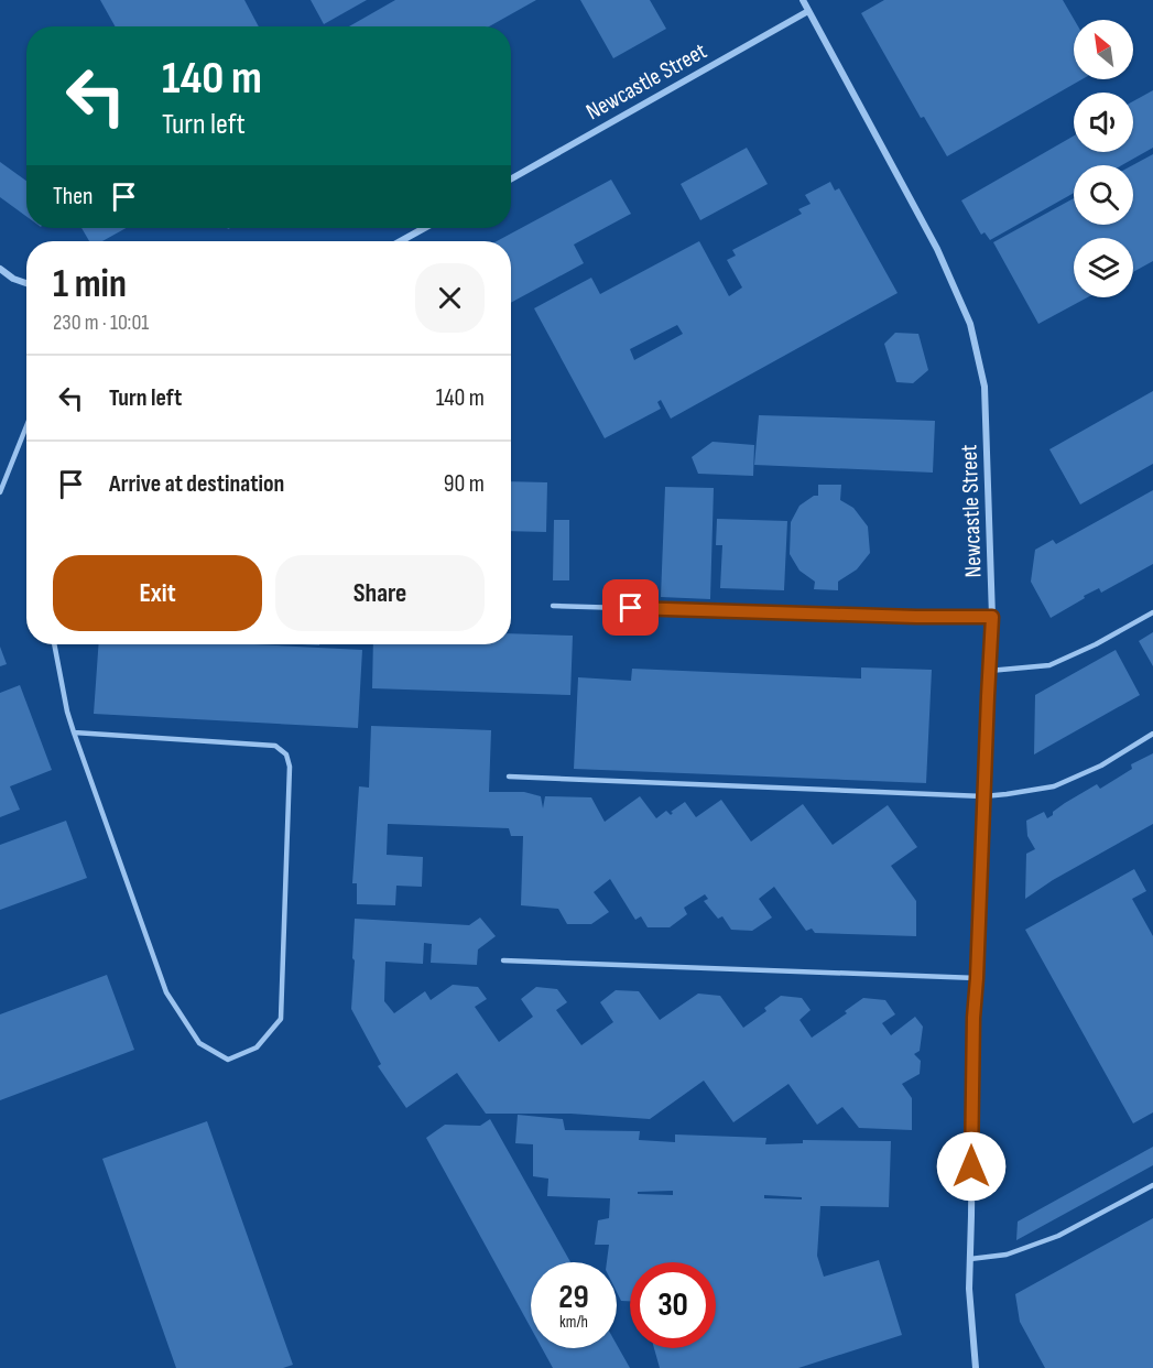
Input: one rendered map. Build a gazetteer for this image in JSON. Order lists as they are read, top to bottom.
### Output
{
  "streets": {
    "street": ["Newcastle Street"]
  },
  "north": "top left",
  "page": {
    "turn": ["140 m", "Turn left"],
    "then": "Then",
    "heading": ["1 min", "230 m · 10:01"],
    "list": [
      {
        "name": "Turn left",
        "value": "140 m"
      },
      {
        "name": "Arrive at destination",
        "value": "90 m"
      }
    ],
    "buttons": ["Exit", "Share"],
    "speed": "29 km/h",
    "limit": "30"
  }
}
